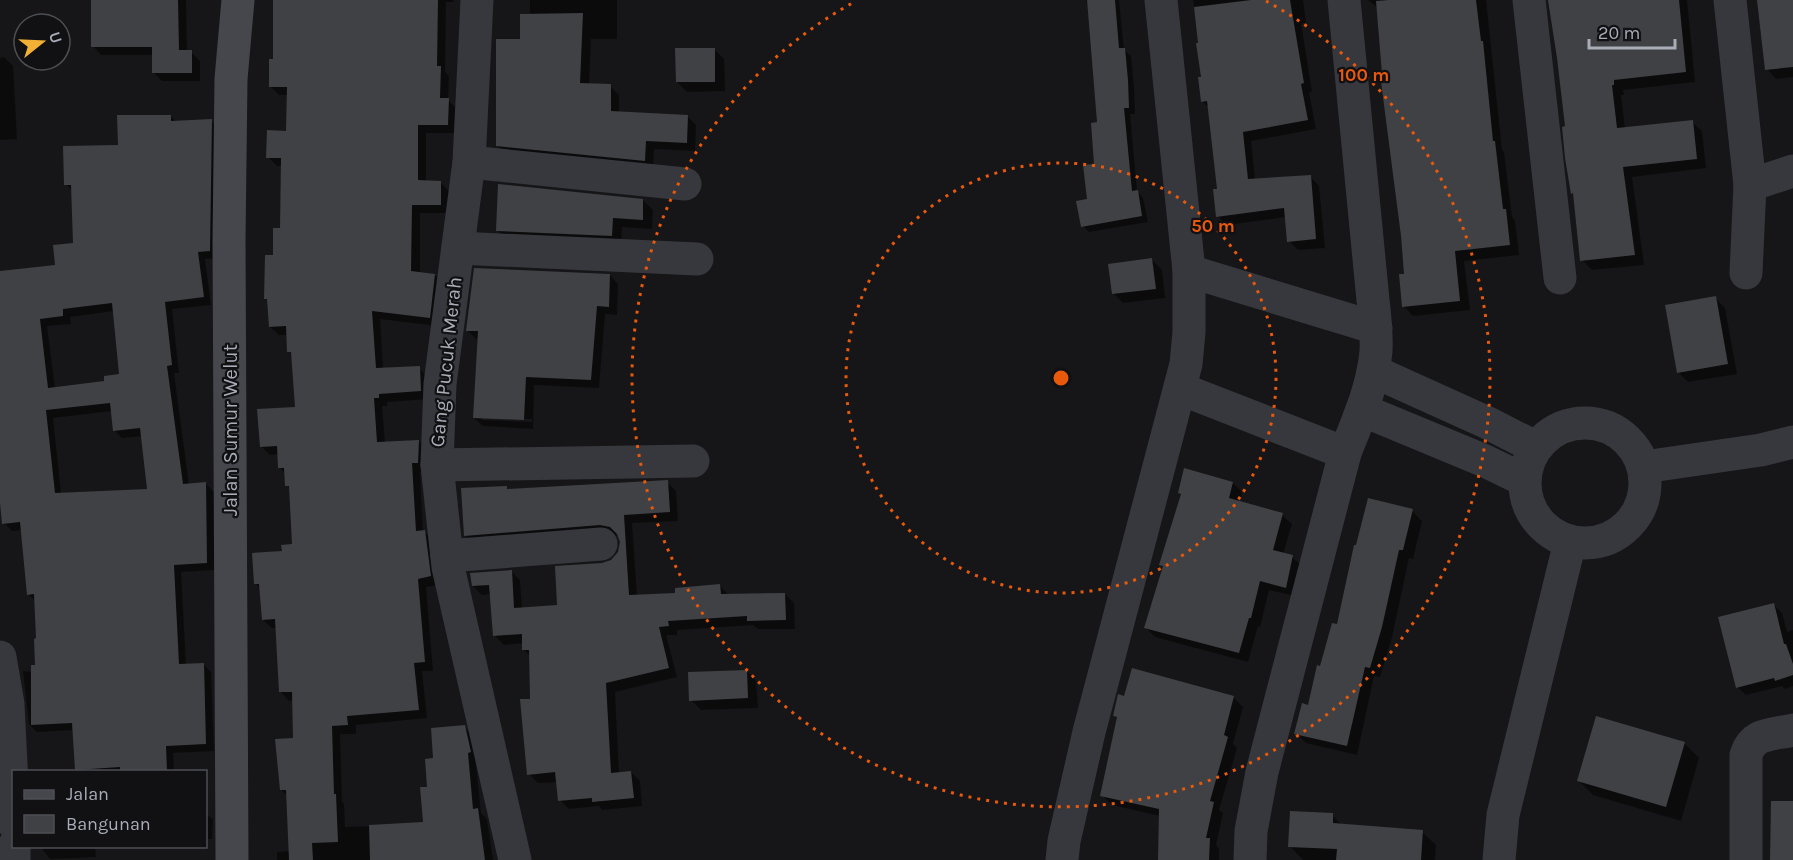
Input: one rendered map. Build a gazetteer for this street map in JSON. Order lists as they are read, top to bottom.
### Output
{
  "streets": {
    "street": ["Gang Pucuk Merah", "Jalan Sumur Welut"]
  },
  "legend": ["Jalan", "Bangunan"],
  "scale_bar": "20 m",
  "north": "right",
  "rings": ["100 m", "50 m"]
}
